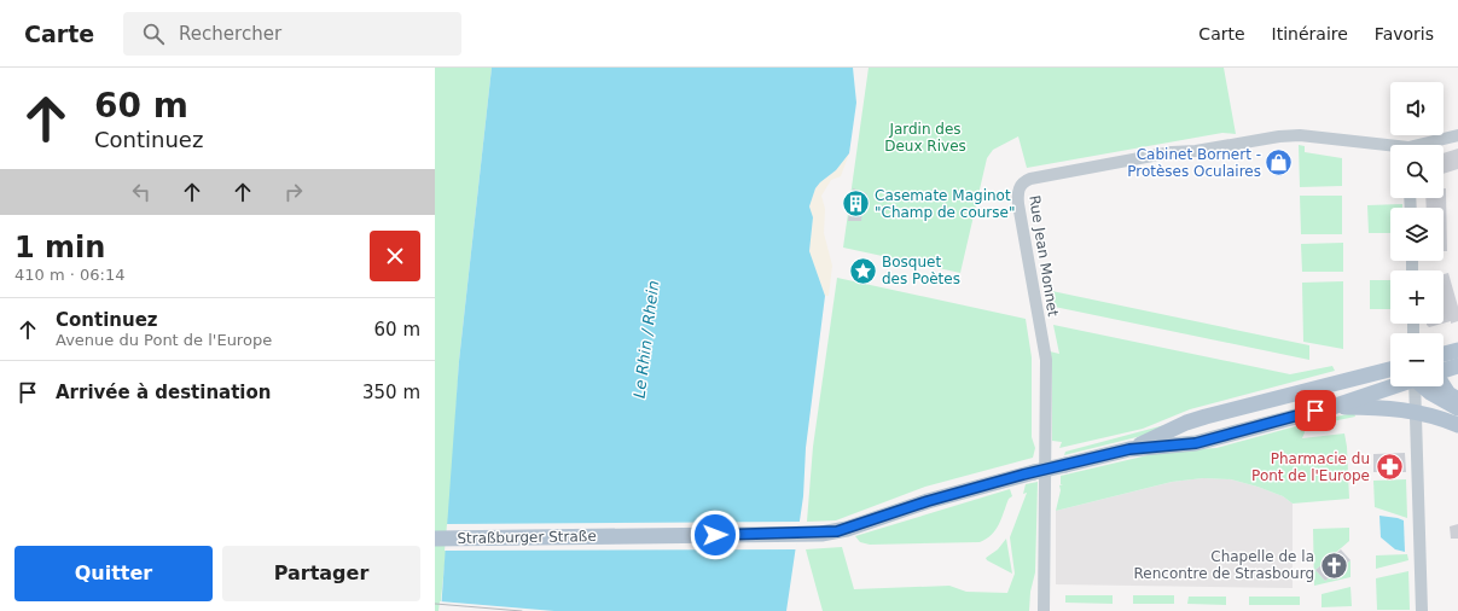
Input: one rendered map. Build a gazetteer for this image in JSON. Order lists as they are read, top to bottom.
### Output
{
  "streets": {
    "main road": ["Straßburger Straße"],
    "street": ["Rue Jean Monnet"]
  },
  "water": ["Le Rhin / Rhein"],
  "parks": ["Jardin des Deux Rives"],
  "places": {
    "shop": ["Cabinet Bornert - Protèses Oculaires"],
    "building": ["Casemate Maginot \"Champ de course\""],
    "place": ["Bosquet des Poètes"],
    "pharmacy": ["Pharmacie du Pont de l'Europe"],
    "church": ["Chapelle de la Rencontre de Strasbourg"]
  },
  "page": {
    "header": "Carte",
    "search": "Rechercher",
    "nav": ["Carte", "Itinéraire", "Favoris"],
    "turn": ["60 m", "Continuez"],
    "map_buttons": ["+", "−"],
    "heading": ["1 min", "410 m · 06:14"],
    "list": [
      {
        "name": "Continuez",
        "note": "Avenue du Pont de l'Europe",
        "value": "60 m"
      },
      {
        "name": "Arrivée à destination",
        "value": "350 m"
      }
    ],
    "buttons": ["Quitter", "Partager"]
  }
}
